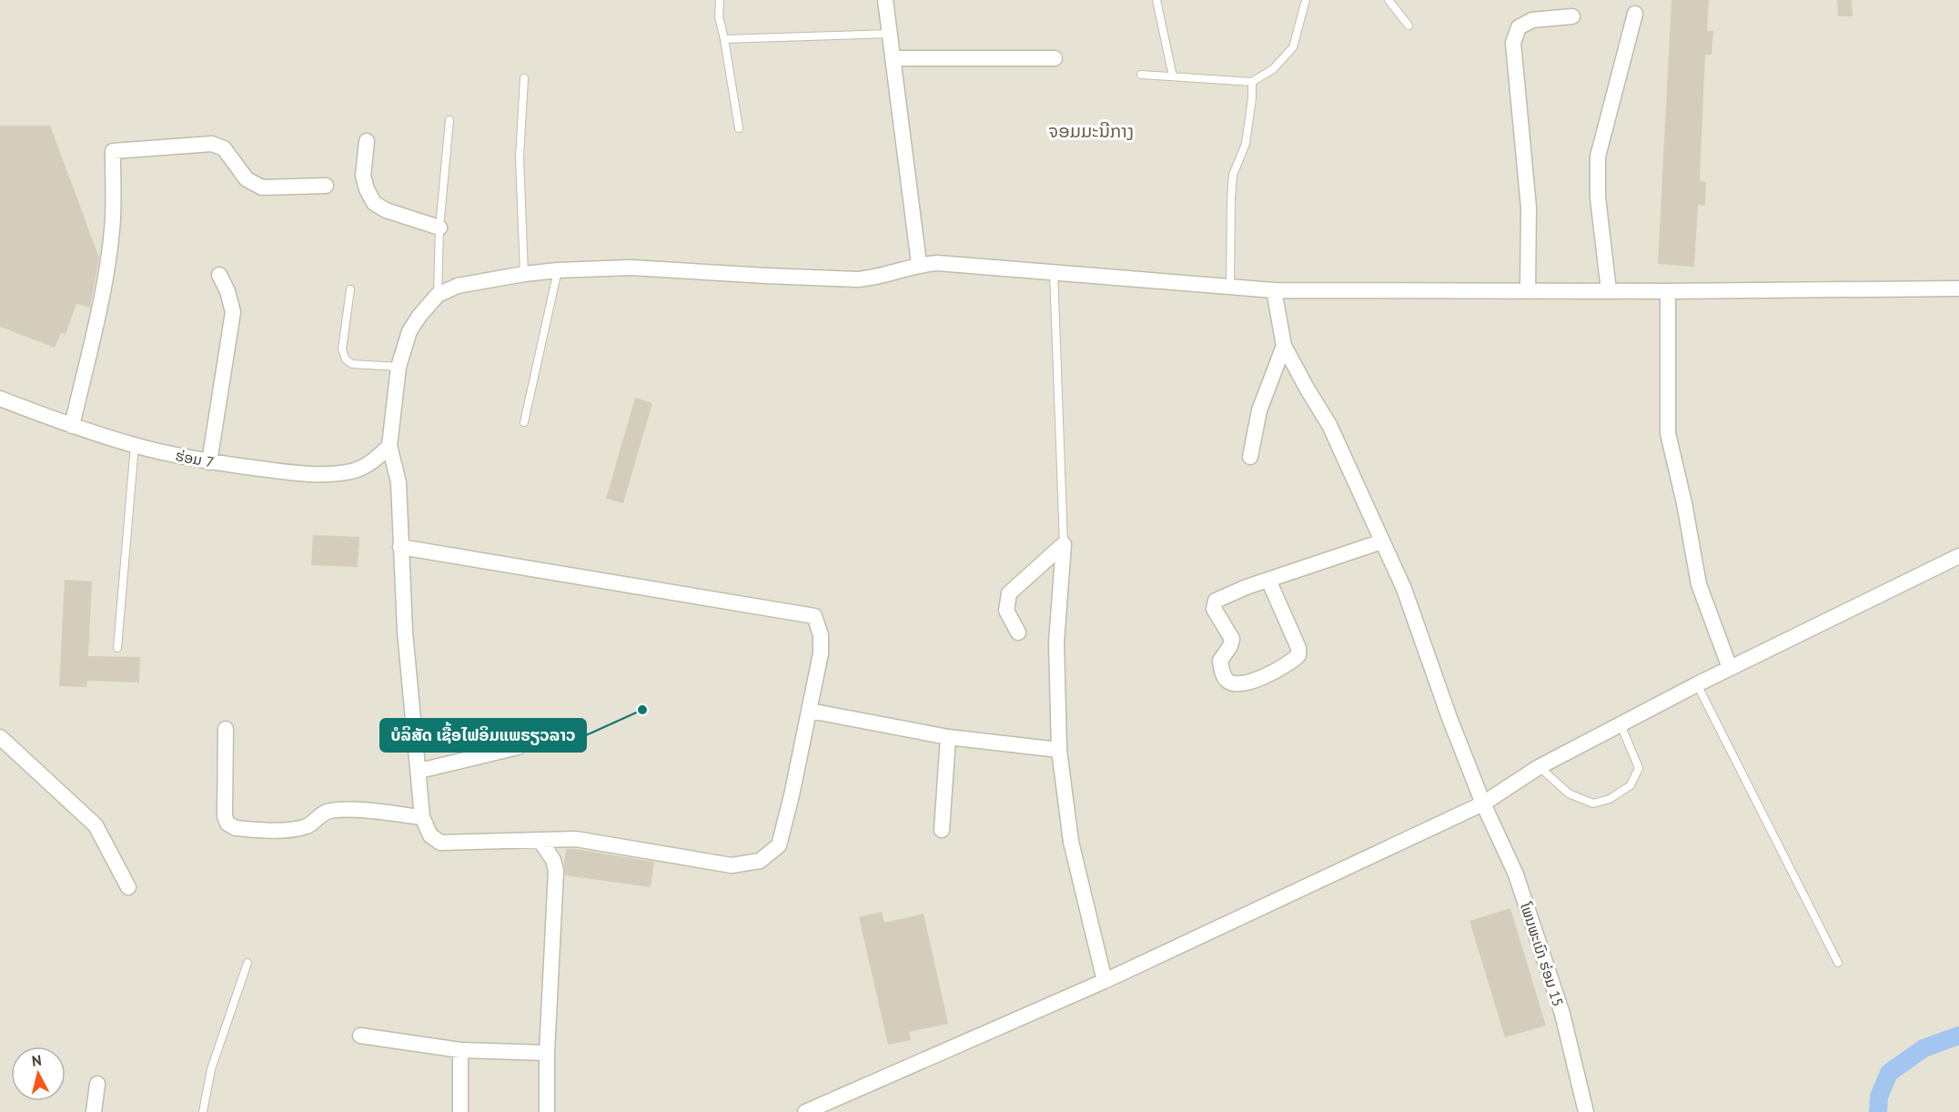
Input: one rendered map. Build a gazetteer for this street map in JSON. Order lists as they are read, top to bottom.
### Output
{
  "streets": {
    "street": ["ຮ່ອມ 7", "ໂພນພະເນົາ ຮ່ອມ 15"]
  },
  "districts": ["ຈອມມະນີກາງ"],
  "places": ["ບໍລິສັດ ເຊື້ອໄຟອິມແພຣຽວລາວ"],
  "north": "top"
}
